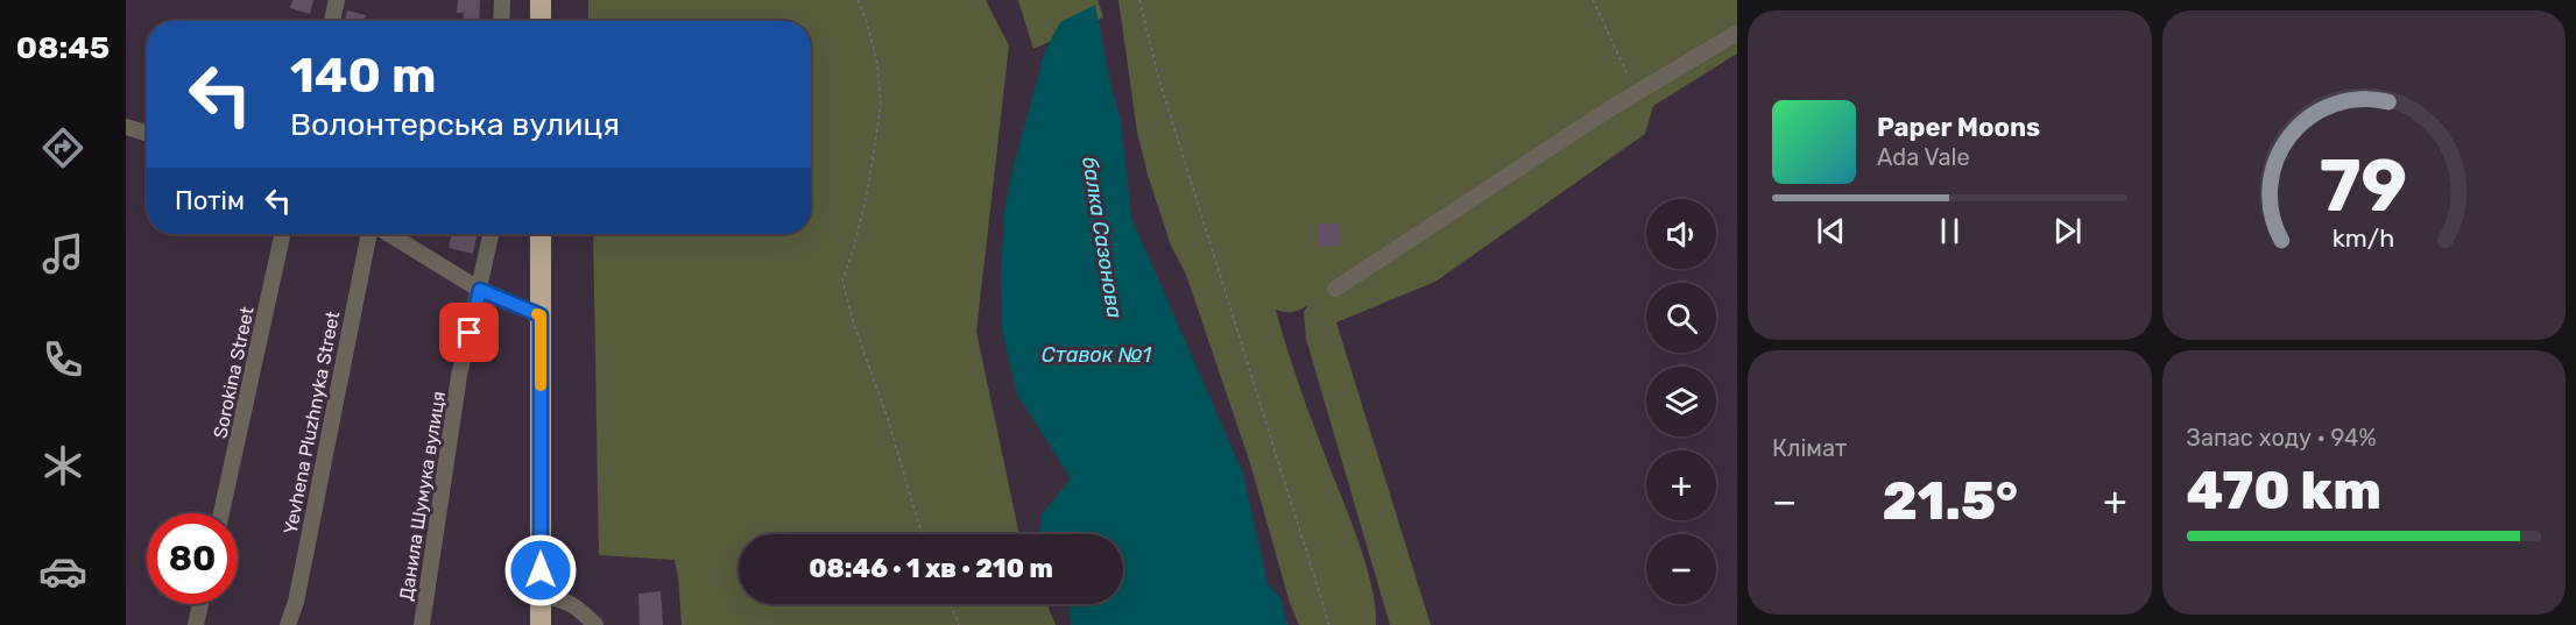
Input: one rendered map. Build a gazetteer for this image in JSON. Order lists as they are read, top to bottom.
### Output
{
  "streets": {
    "street": ["Sorokina Street", "Yevhena Pluzhnyka Street", "Данила Шумука вулиця"]
  },
  "water": ["балка Сазонова", "Ставок №1"],
  "page": {
    "tabs": "08:45",
    "turn": ["140 m", "Волонтерська вулиця"],
    "song": ["Paper Moons", "Ada Vale"],
    "then": "Потім",
    "map_buttons": ["+", "−"],
    "tile": [
      "Клімат",
      ["Запас ходу · 94%", "470 km"]
    ],
    "heat": ["−", "21.5°", "+"],
    "limit": "80",
    "trip": "08:46 · 1 хв · 210 m",
    "gauge": ["79", "km/h"]
  }
}
